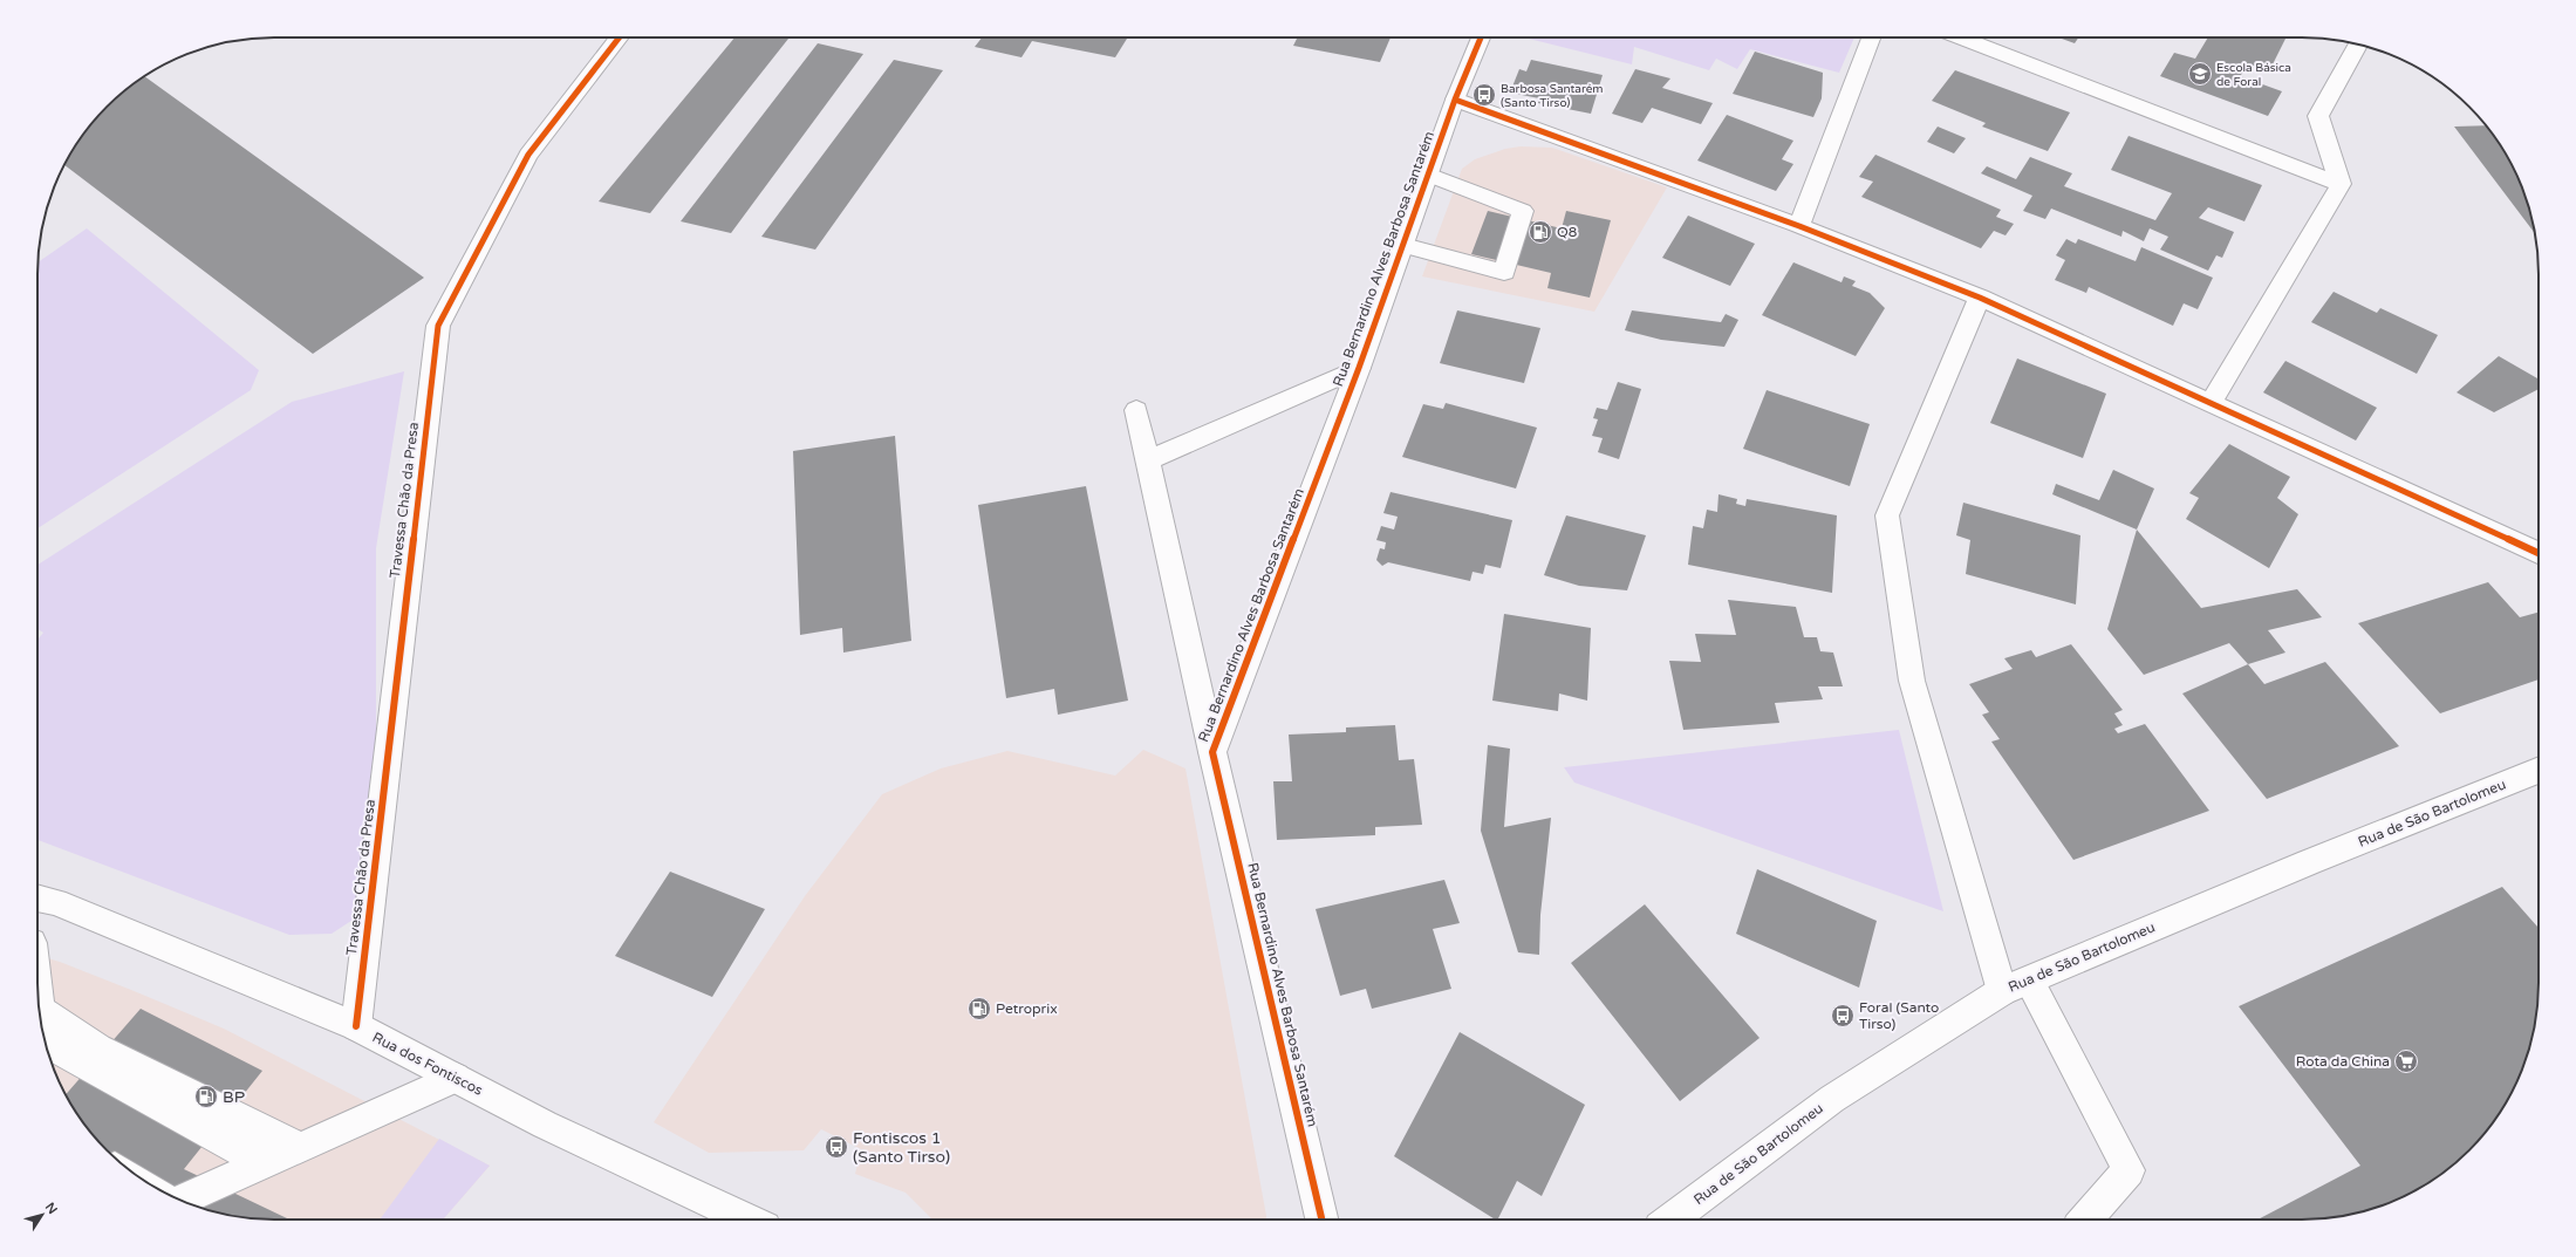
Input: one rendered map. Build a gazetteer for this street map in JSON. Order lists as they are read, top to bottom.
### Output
{
  "streets": {
    "street": [
      "Rua Bernardino Alves Barbosa Santarém",
      "Travessa Chão da Presa",
      "Rua de São Bartolomeu",
      "Rua dos Fontiscos"
    ]
  },
  "crossings": [
    ["Travessa Chão da Presa", "Rua dos Fontiscos"]
  ],
  "places": {
    "school or university": ["Escola Básica de Foral"],
    "bus stop": ["Barbosa Santarém (Santo Tirso)", "Foral (Santo Tirso)", "Fontiscos 1 (Santo Tirso)"],
    "fuel station": ["Q8", "Petroprix", "BP"],
    "supermarket": ["Rota da China"]
  },
  "north": "top right"
}
